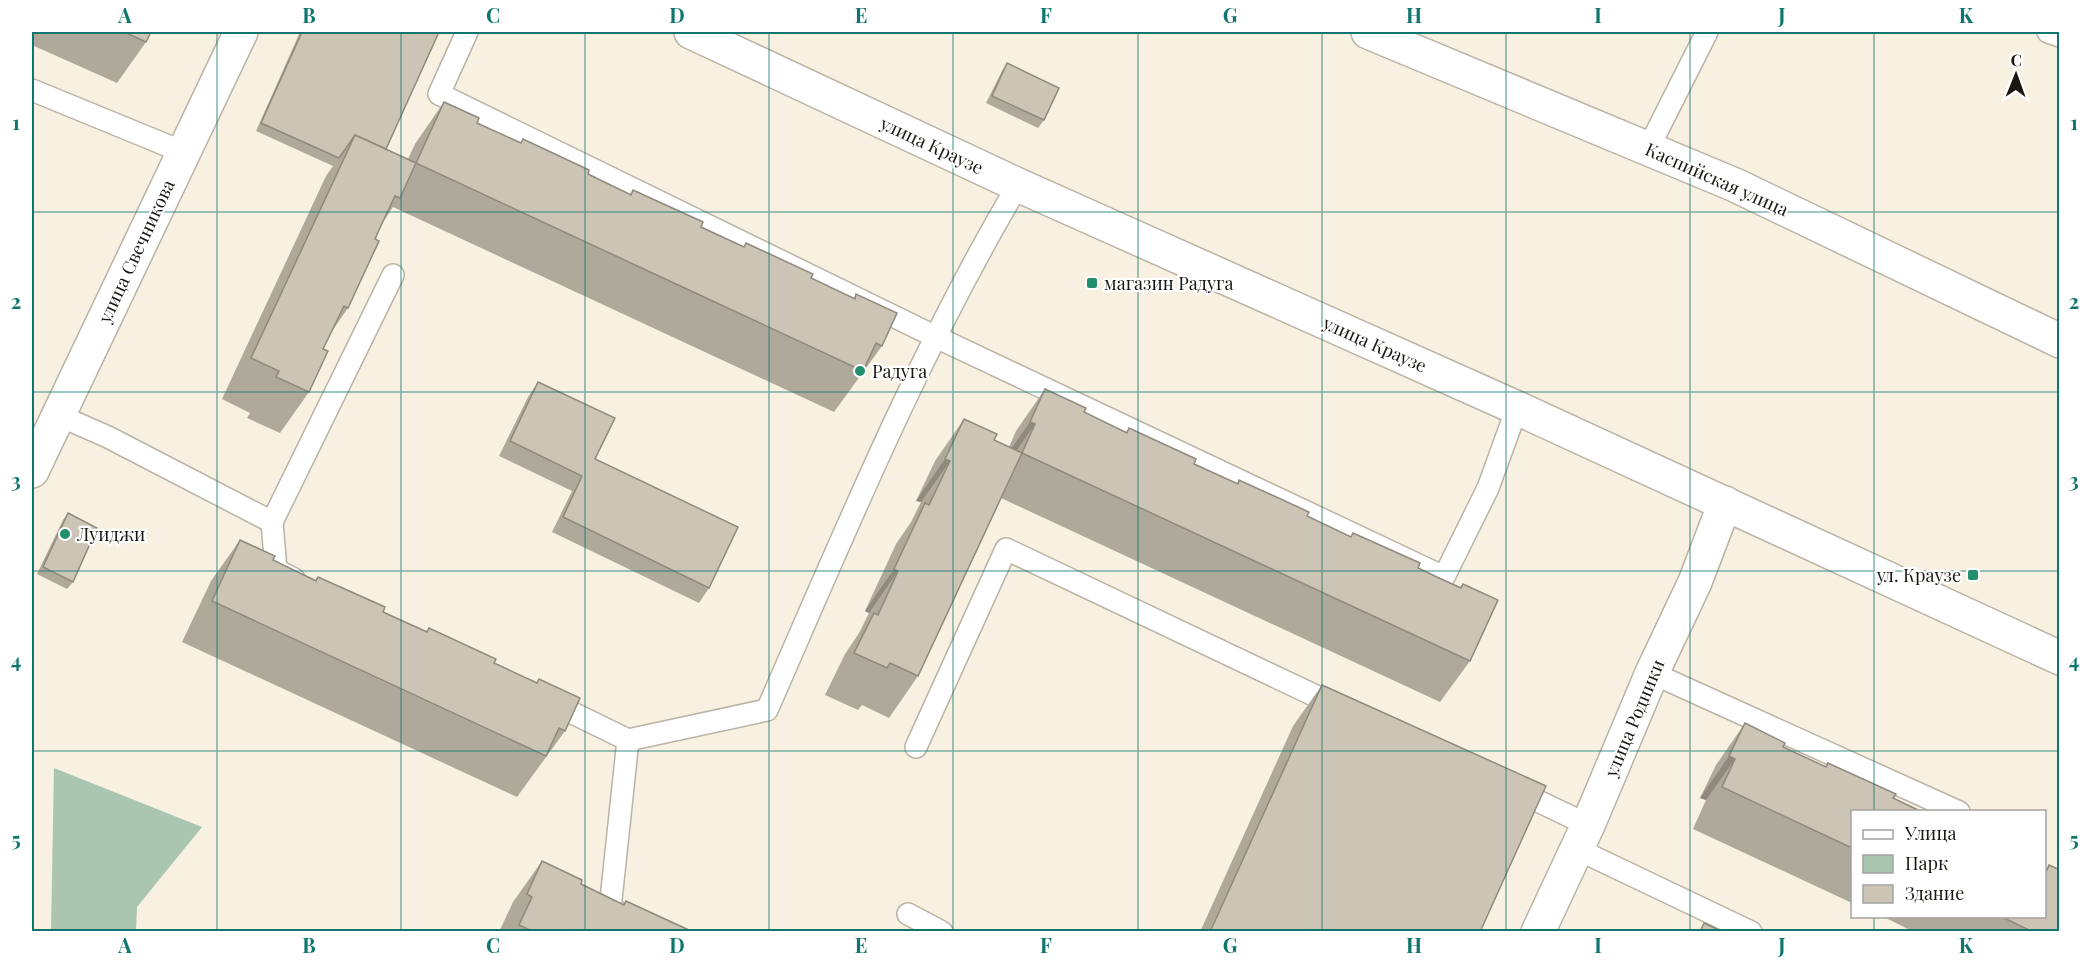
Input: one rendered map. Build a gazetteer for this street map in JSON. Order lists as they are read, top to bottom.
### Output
{
  "streets": {
    "street": [
      "улица Краузе",
      "Каспийская улица",
      "улица Свечникова",
      "улица Родники"
    ]
  },
  "crossings": [
    ["улица Краузе", "улица Родники"]
  ],
  "places": {
    "transit": ["магазин Радуга", "ул. Краузе"],
    "other": ["Радуга", "Луиджи"]
  },
  "legend": ["Улица", "Парк", "Здание"],
  "north": "top",
  "grid": {
    "columns": [
      "A",
      "B",
      "C",
      "D",
      "E",
      "F",
      "G",
      "H",
      "I",
      "J",
      "K"
    ],
    "rows": [
      "1",
      "2",
      "3",
      "4",
      "5"
    ]
  }
}
